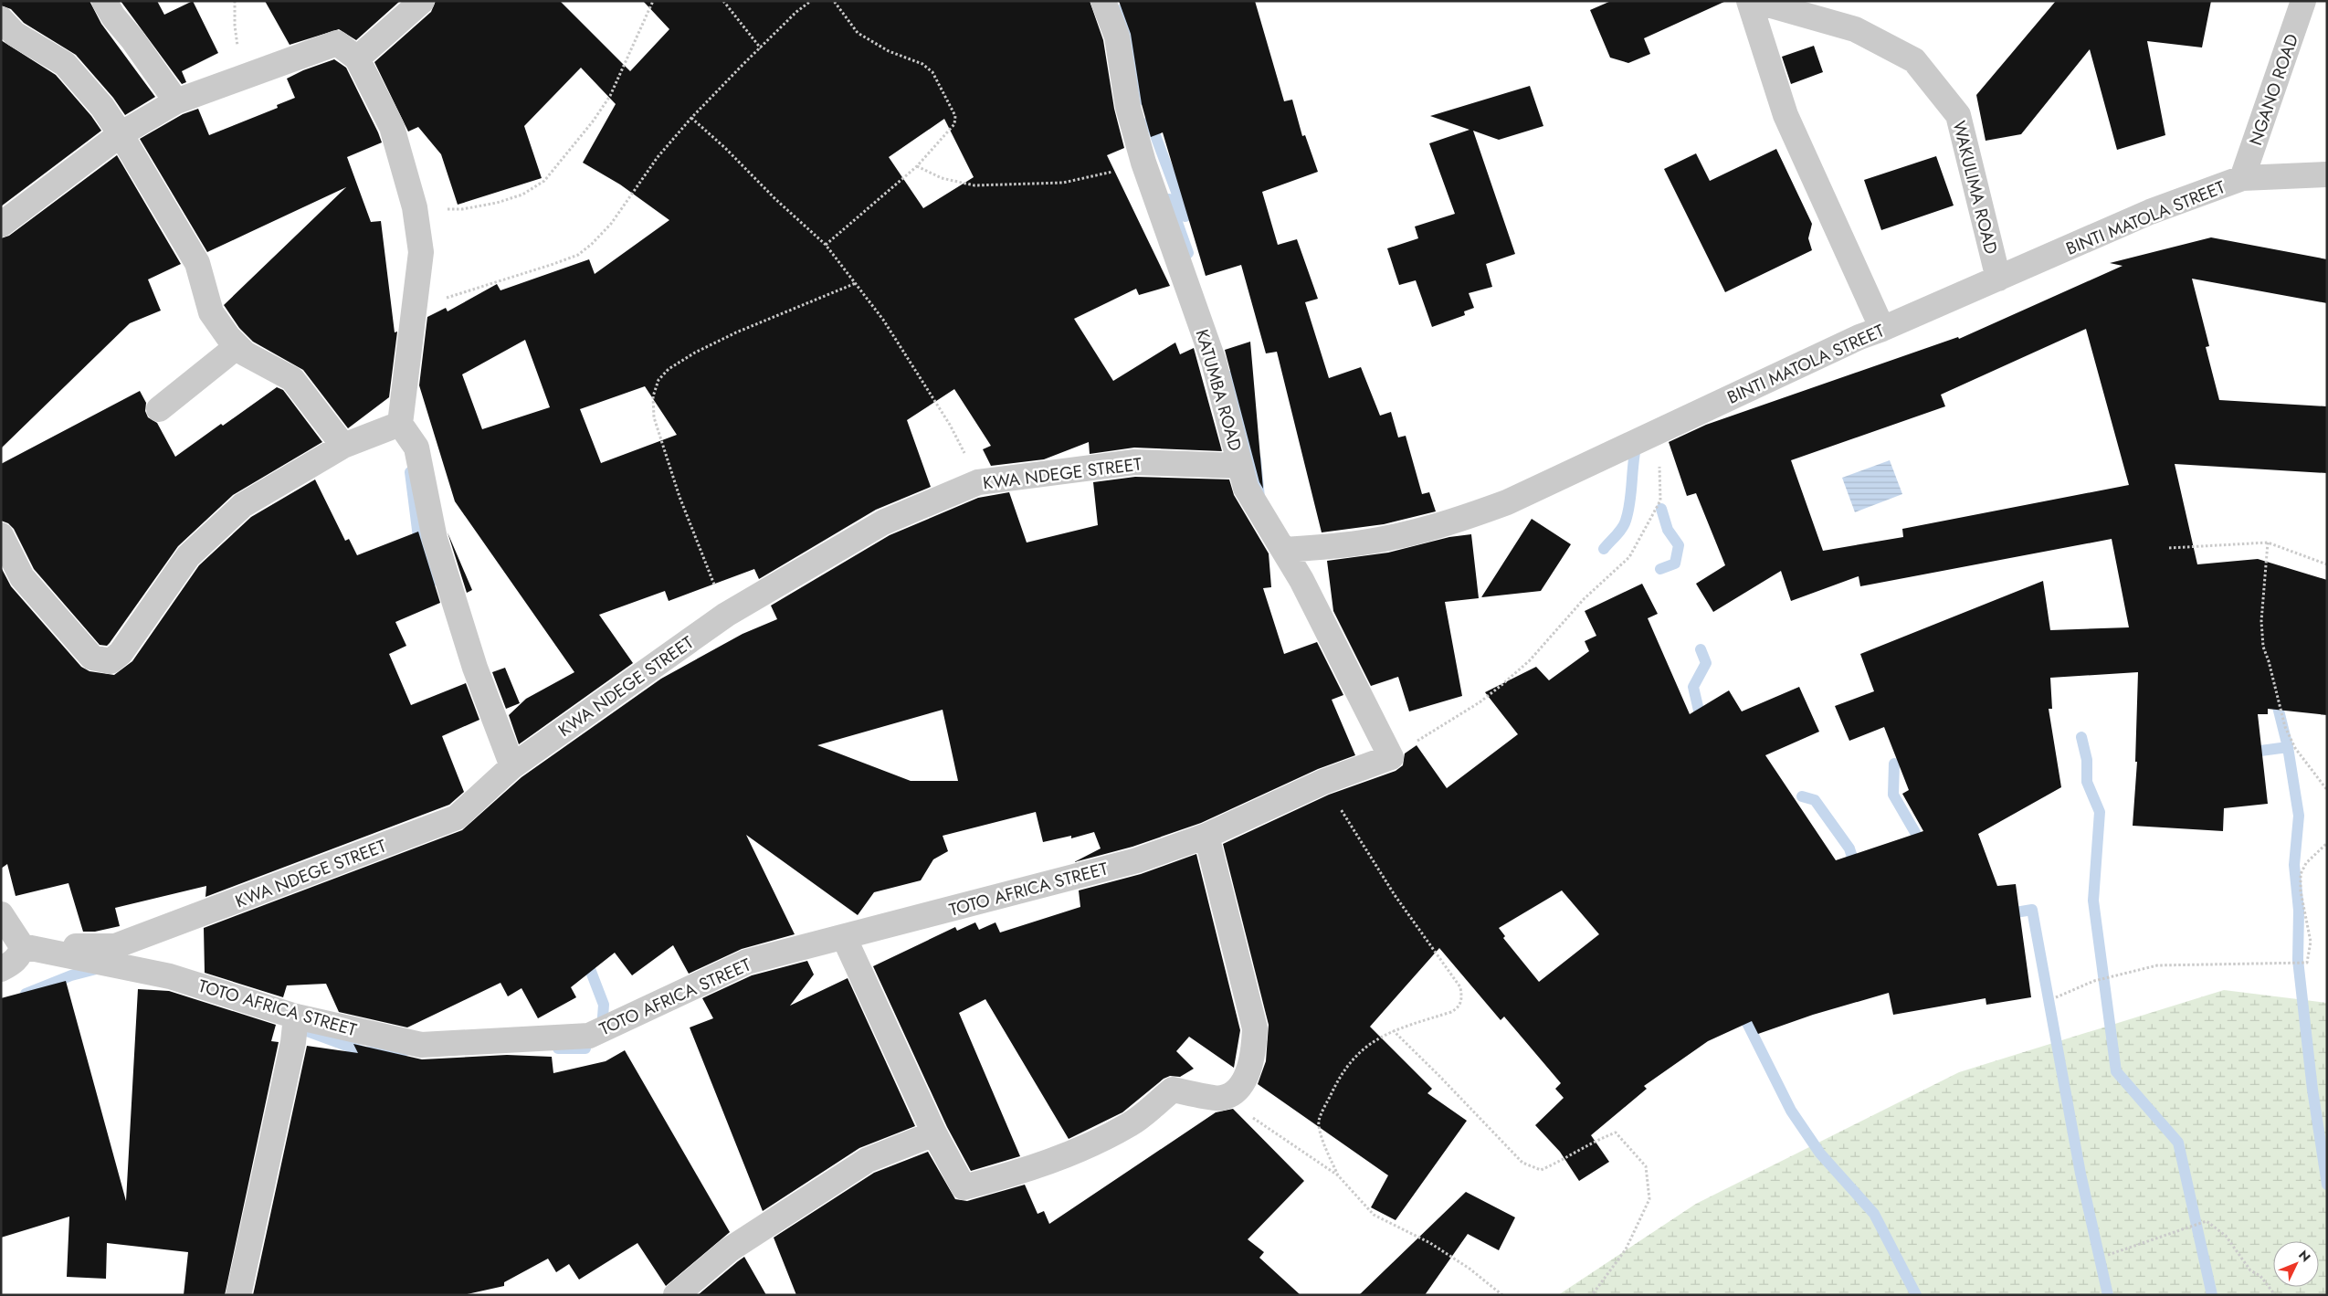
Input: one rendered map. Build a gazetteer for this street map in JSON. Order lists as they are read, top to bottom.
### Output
{
  "streets": {
    "street": [
      "NGANO ROAD",
      "WAKULIMA ROAD",
      "BINTI MATOLA STREET",
      "KATUMBA ROAD",
      "KWA NDEGE STREET",
      "TOTO AFRICA STREET"
    ]
  },
  "crossings": [
    ["NGANO ROAD", "BINTI MATOLA STREET"],
    ["WAKULIMA ROAD", "BINTI MATOLA STREET"],
    ["BINTI MATOLA STREET", "KATUMBA ROAD"],
    ["KATUMBA ROAD", "KWA NDEGE STREET"],
    ["KATUMBA ROAD", "TOTO AFRICA STREET"],
    ["KWA NDEGE STREET", "TOTO AFRICA STREET"]
  ],
  "north": "top right"
}
